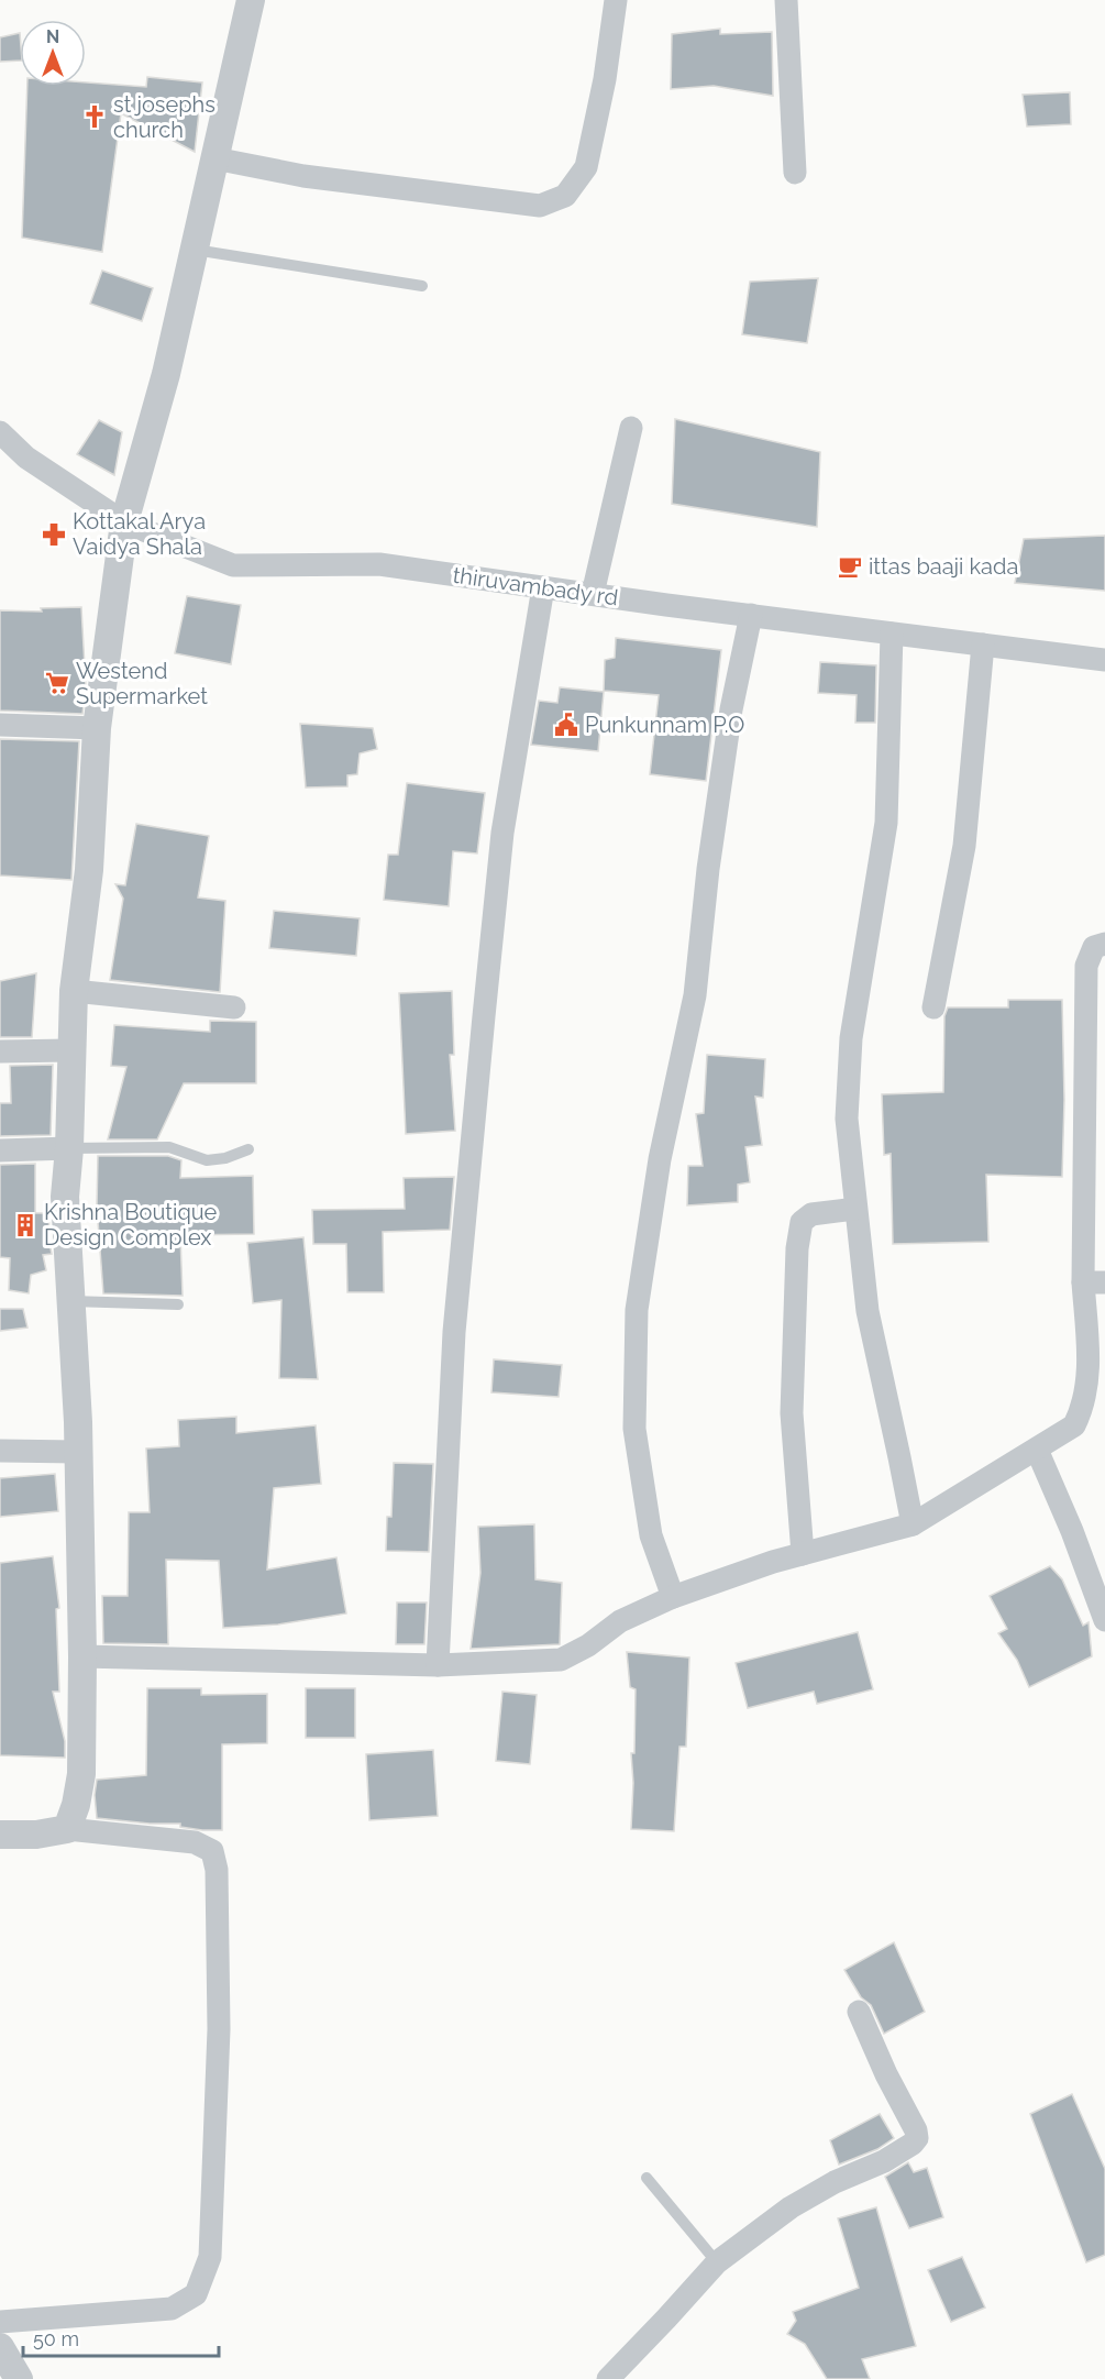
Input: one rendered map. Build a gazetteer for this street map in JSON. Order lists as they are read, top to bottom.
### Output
{
  "streets": {
    "street": ["thiruvambady rd"]
  },
  "places": {
    "church": ["st josephs church"],
    "pharmacy": ["Kottakal Arya Vaidya Shala"],
    "cafe": ["ittas baaji kada"],
    "supermarket": ["Westend Supermarket"],
    "public building": ["Punkunnam P.O"],
    "building": ["Krishna Boutique Design Complex"]
  },
  "scale_bar": "50 m",
  "north": "top"
}
